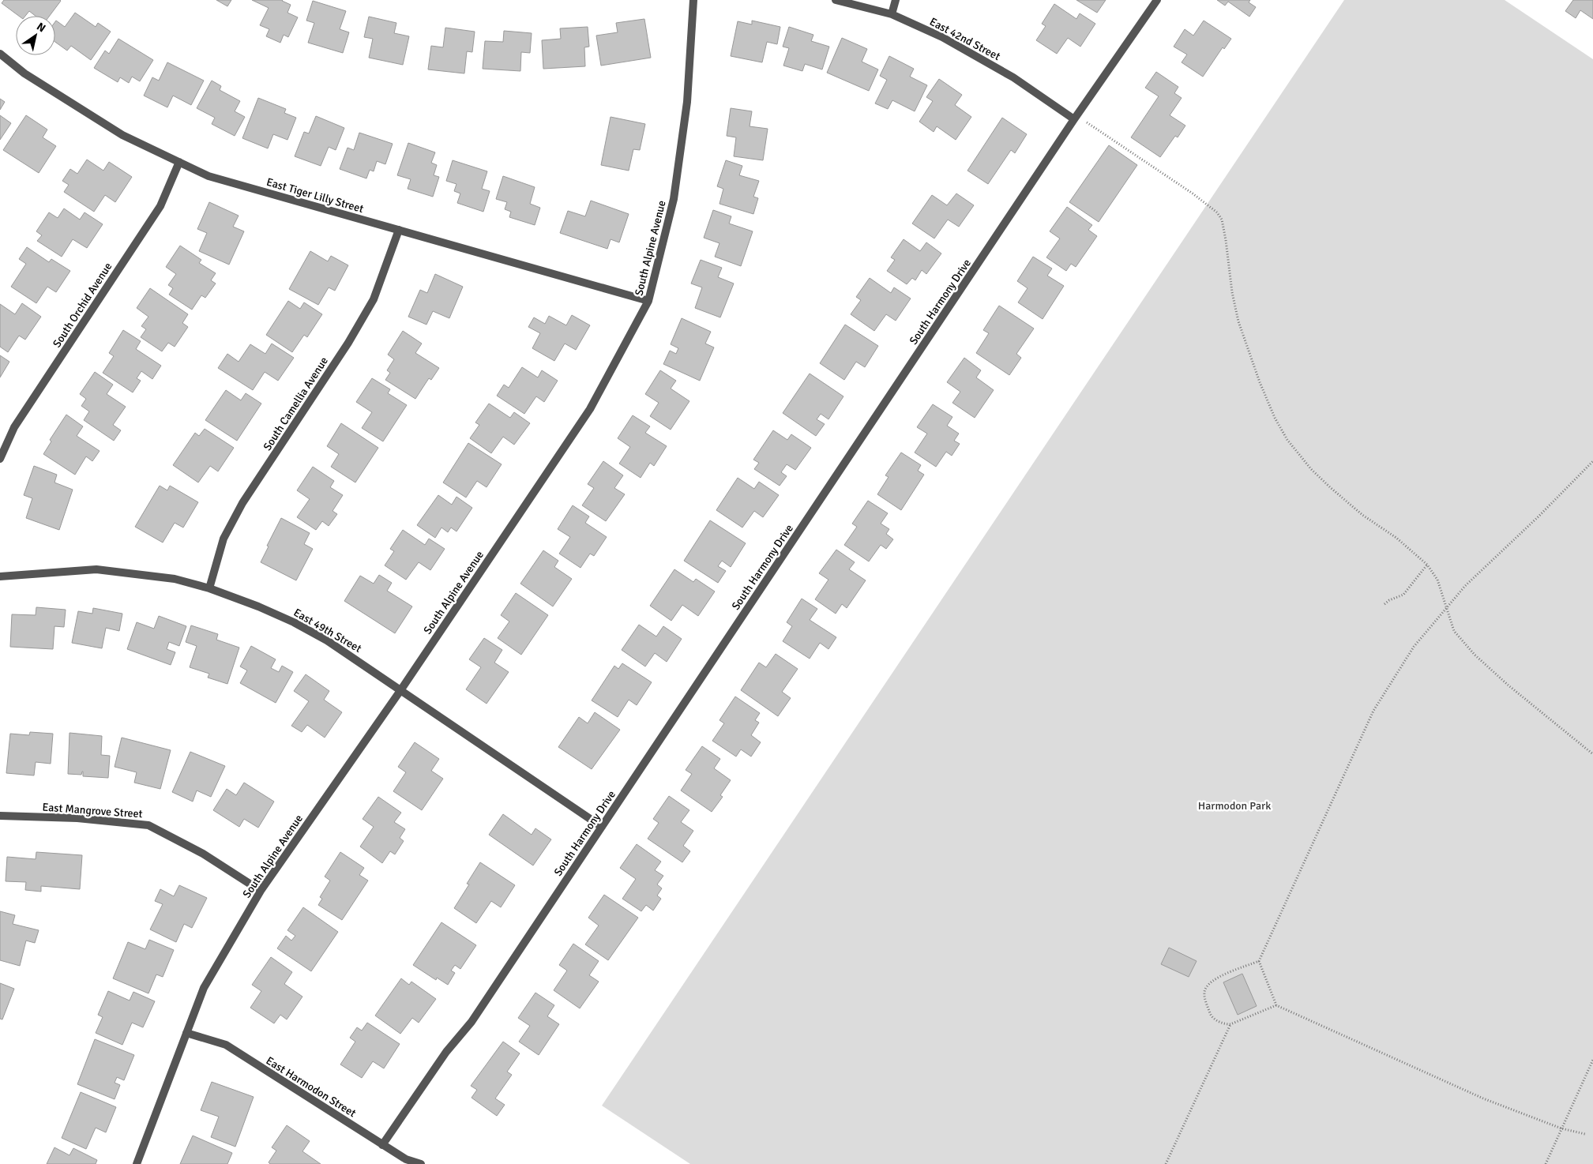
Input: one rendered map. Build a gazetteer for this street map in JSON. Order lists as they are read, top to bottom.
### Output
{
  "streets": {
    "street": [
      "East 42nd Street",
      "East Tiger Lilly Street",
      "South Alpine Avenue",
      "South Harmony Drive",
      "South Orchid Avenue",
      "South Camellia Avenue",
      "East 49th Street",
      "East Mangrove Street",
      "East Harmodon Street"
    ]
  },
  "crossings": [
    ["East 42nd Street", "South Harmony Drive"],
    ["East Tiger Lilly Street", "South Alpine Avenue"],
    ["East Tiger Lilly Street", "South Orchid Avenue"],
    ["East Tiger Lilly Street", "South Camellia Avenue"],
    ["South Alpine Avenue", "East 49th Street"],
    ["South Alpine Avenue", "East Mangrove Street"],
    ["South Alpine Avenue", "East Harmodon Street"],
    ["South Harmony Drive", "East 49th Street"],
    ["South Harmony Drive", "East Harmodon Street"],
    ["South Camellia Avenue", "East 49th Street"]
  ],
  "parks": ["Harmodon Park"],
  "north": "top right"
}
